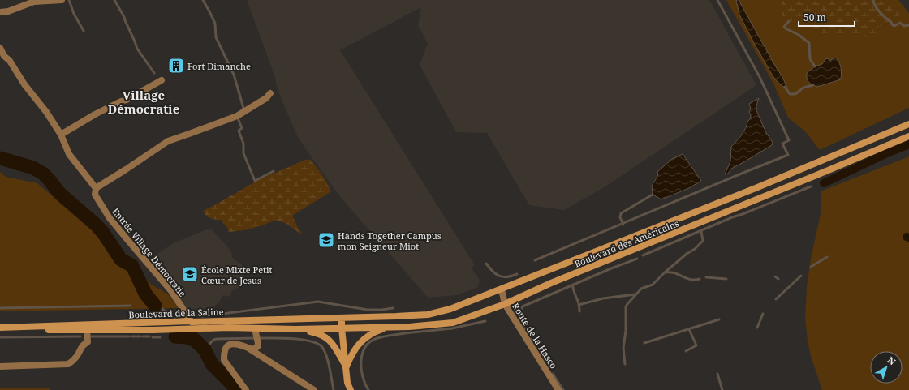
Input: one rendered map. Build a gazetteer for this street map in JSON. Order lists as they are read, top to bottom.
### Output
{
  "streets": {
    "main road": ["Boulevard des Américains", "Boulevard de la Saline"],
    "street": ["Entrée Village Démocratie", "Route de la Hasco"]
  },
  "crossings": [
    ["Boulevard des Américains", "Boulevard de la Saline"],
    ["Boulevard des Américains", "Route de la Hasco"],
    ["Entrée Village Démocratie", "Boulevard de la Saline"]
  ],
  "districts": ["Village Démocratie"],
  "places": {
    "building": ["Fort Dimanche"],
    "school or university": ["Hands Together Campus mon Seigneur Miot", "École Mixte Petit Cœur de Jesus"]
  },
  "scale_bar": "50 m",
  "north": "top right"
}
